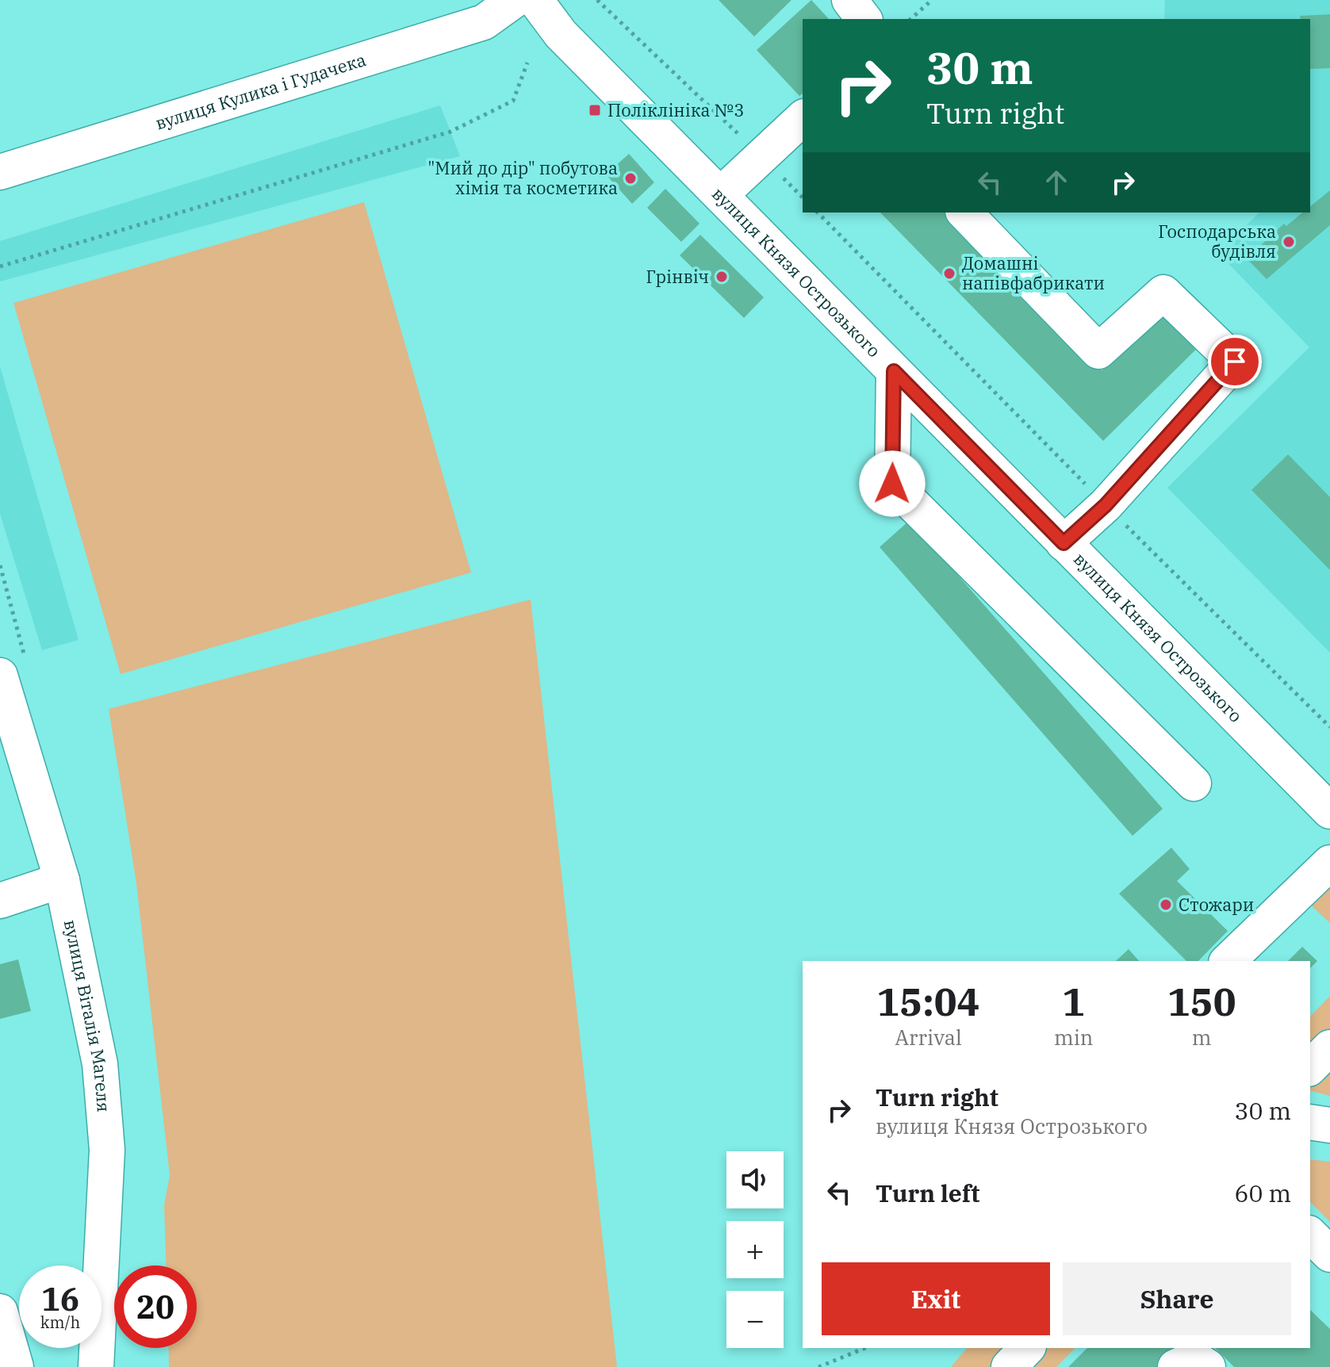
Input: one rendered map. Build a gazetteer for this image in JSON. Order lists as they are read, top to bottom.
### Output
{
  "streets": {
    "street": ["вулиця Кулика і Гудачека", "вулиця Князя Острозького", "вулиця Віталія Магеля"]
  },
  "places": {
    "transit": ["Поліклініка №3"],
    "other": [
      "\"Мий до дір\" побутова хімія та косметика",
      "Господарська будівля",
      "Домашні напівфабрикати",
      "Грінвіч",
      "Стожари"
    ]
  },
  "page": {
    "turn": ["30 m", "Turn right"],
    "eta": [
      "15:04",
      "Arrival",
      "1",
      "min",
      "150",
      "m"
    ],
    "list": [
      {
        "name": "Turn right",
        "note": "вулиця Князя Острозького",
        "value": "30 m"
      },
      {
        "name": "Turn left",
        "value": "60 m"
      }
    ],
    "map_buttons": ["+", "−"],
    "buttons": ["Exit", "Share"],
    "speed": "16 km/h",
    "limit": "20"
  }
}
